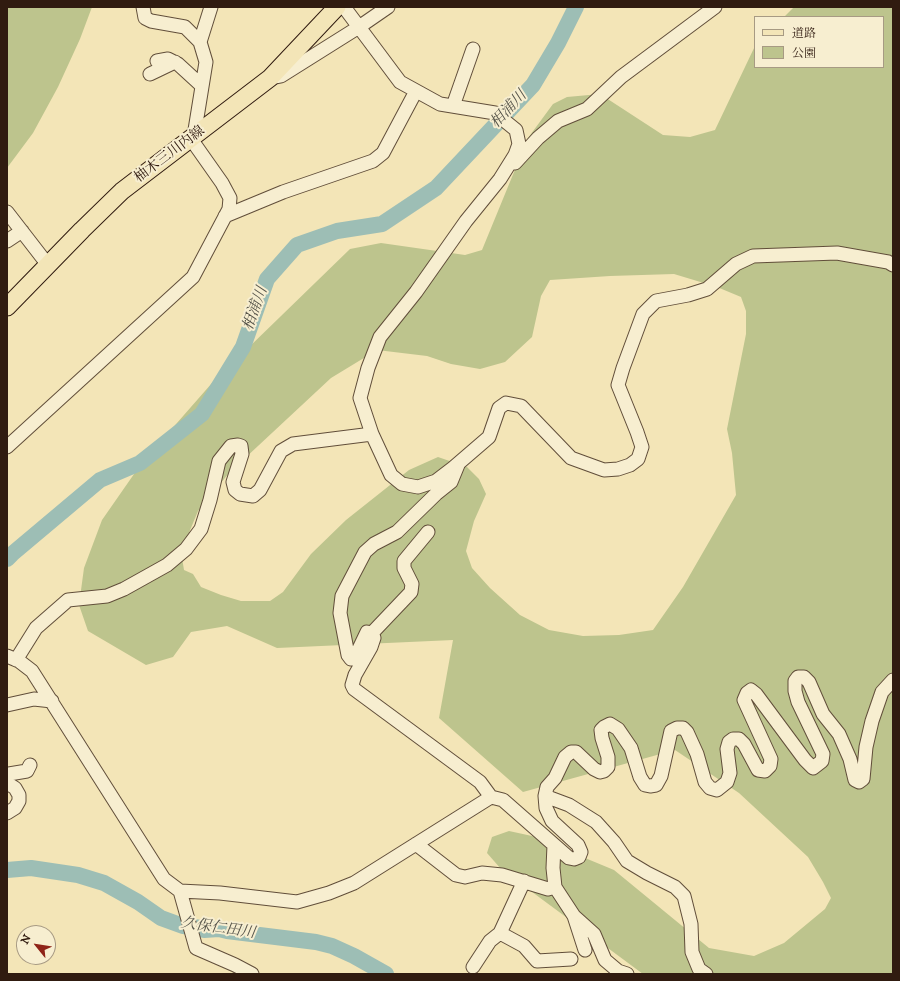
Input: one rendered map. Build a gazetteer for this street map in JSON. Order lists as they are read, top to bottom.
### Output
{
  "streets": {
    "main road": ["柚木三川内線"]
  },
  "water": ["相浦川", "久保仁田川"],
  "legend": ["道路", "公園"],
  "north": "top left"
}
